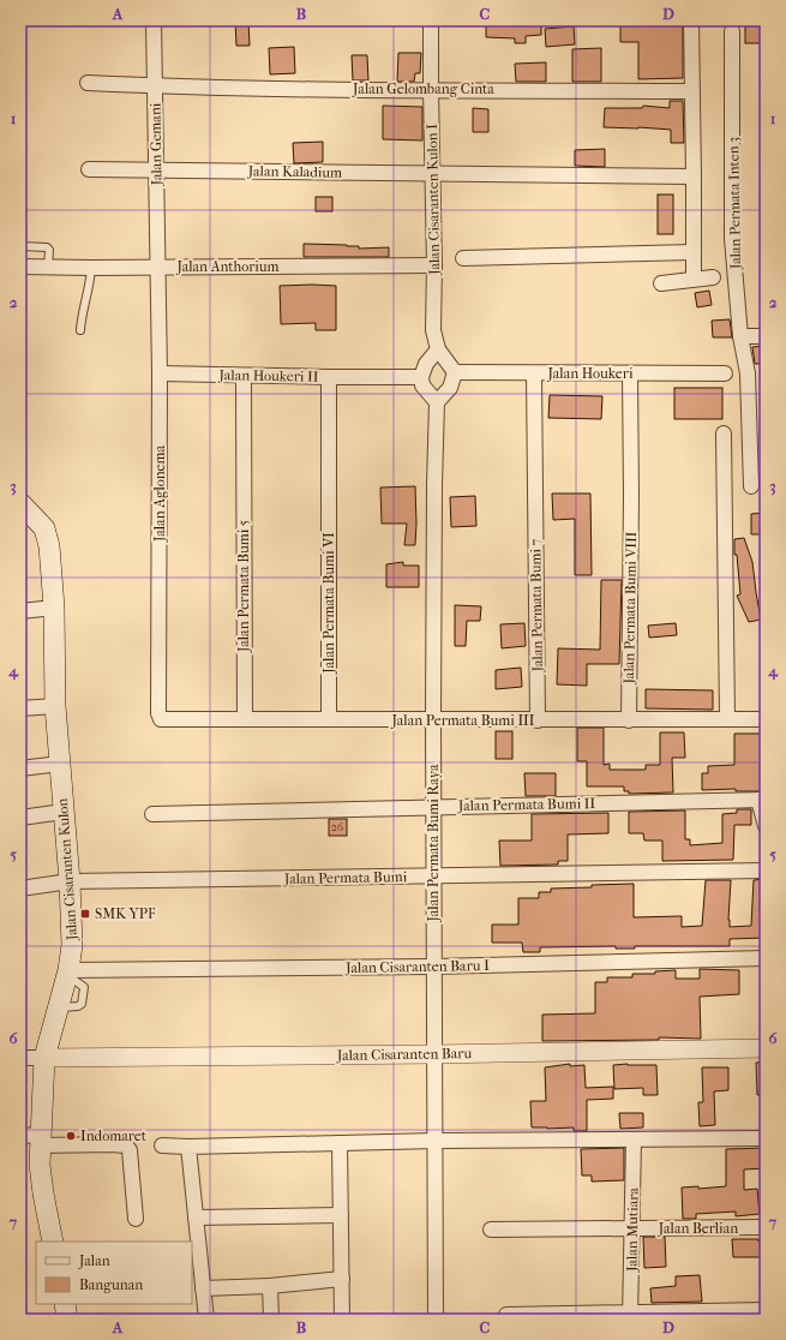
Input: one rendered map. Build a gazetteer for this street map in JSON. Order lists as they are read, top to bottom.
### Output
{
  "streets": {
    "main road": ["Jalan Cisaranten Kulon"],
    "street": [
      "Jalan Gelombang Cinta",
      "Jalan Gemani",
      "Jalan Kaladium",
      "Jalan Cisaranten Kulon I",
      "Jalan Permata Inten 3",
      "Jalan Anthorium",
      "Jalan Houkeri",
      "Jalan Houkeri II",
      "Jalan Aglonema",
      "Jalan Permata Bumi 5",
      "Jalan Permata Bumi VI",
      "Jalan Permata Bumi 7",
      "Jalan Permata Bumi VIII",
      "Jalan Permata Bumi III",
      "Jalan Permata Bumi II",
      "Jalan Permata Bumi Raya",
      "Jalan Permata Bumi",
      "Jalan Cisaranten Baru I",
      "Jalan Cisaranten Baru",
      "Jalan Berlian",
      "Jalan Mutiara"
    ]
  },
  "crossings": [
    ["Jalan Gelombang Cinta", "Jalan Gemani"],
    ["Jalan Gelombang Cinta", "Jalan Cisaranten Kulon I"],
    ["Jalan Gemani", "Jalan Kaladium"],
    ["Jalan Gemani", "Jalan Anthorium"],
    ["Jalan Gemani", "Jalan Aglonema"],
    ["Jalan Kaladium", "Jalan Cisaranten Kulon I"],
    ["Jalan Cisaranten Kulon I", "Jalan Anthorium"],
    ["Jalan Cisaranten Kulon I", "Jalan Houkeri"],
    ["Jalan Anthorium", "Jalan Aglonema"],
    ["Jalan Houkeri", "Jalan Permata Bumi 7"],
    ["Jalan Houkeri", "Jalan Permata Bumi VIII"],
    ["Jalan Houkeri II", "Jalan Aglonema"],
    ["Jalan Houkeri II", "Jalan Permata Bumi 5"],
    ["Jalan Houkeri II", "Jalan Permata Bumi VI"],
    ["Jalan Aglonema", "Jalan Permata Bumi III"],
    ["Jalan Permata Bumi 5", "Jalan Permata Bumi III"],
    ["Jalan Permata Bumi VI", "Jalan Permata Bumi III"],
    ["Jalan Permata Bumi 7", "Jalan Permata Bumi III"],
    ["Jalan Permata Bumi VIII", "Jalan Permata Bumi III"],
    ["Jalan Permata Bumi III", "Jalan Permata Bumi Raya"],
    ["Jalan Permata Bumi II", "Jalan Permata Bumi Raya"],
    ["Jalan Permata Bumi Raya", "Jalan Permata Bumi"],
    ["Jalan Permata Bumi Raya", "Jalan Cisaranten Baru I"],
    ["Jalan Permata Bumi Raya", "Jalan Cisaranten Baru"],
    ["Jalan Cisaranten Kulon", "Jalan Permata Bumi"],
    ["Jalan Cisaranten Kulon", "Jalan Cisaranten Baru I"],
    ["Jalan Cisaranten Kulon", "Jalan Cisaranten Baru"],
    ["Jalan Berlian", "Jalan Mutiara"]
  ],
  "places": {
    "transit": ["SMK YPF"],
    "other": ["Indomaret"]
  },
  "house_numbers": ["26"],
  "legend": ["Jalan", "Bangunan"],
  "grid": {
    "columns": [
      "A",
      "B",
      "C",
      "D"
    ],
    "rows": [
      "1",
      "2",
      "3",
      "4",
      "5",
      "6",
      "7"
    ]
  }
}
